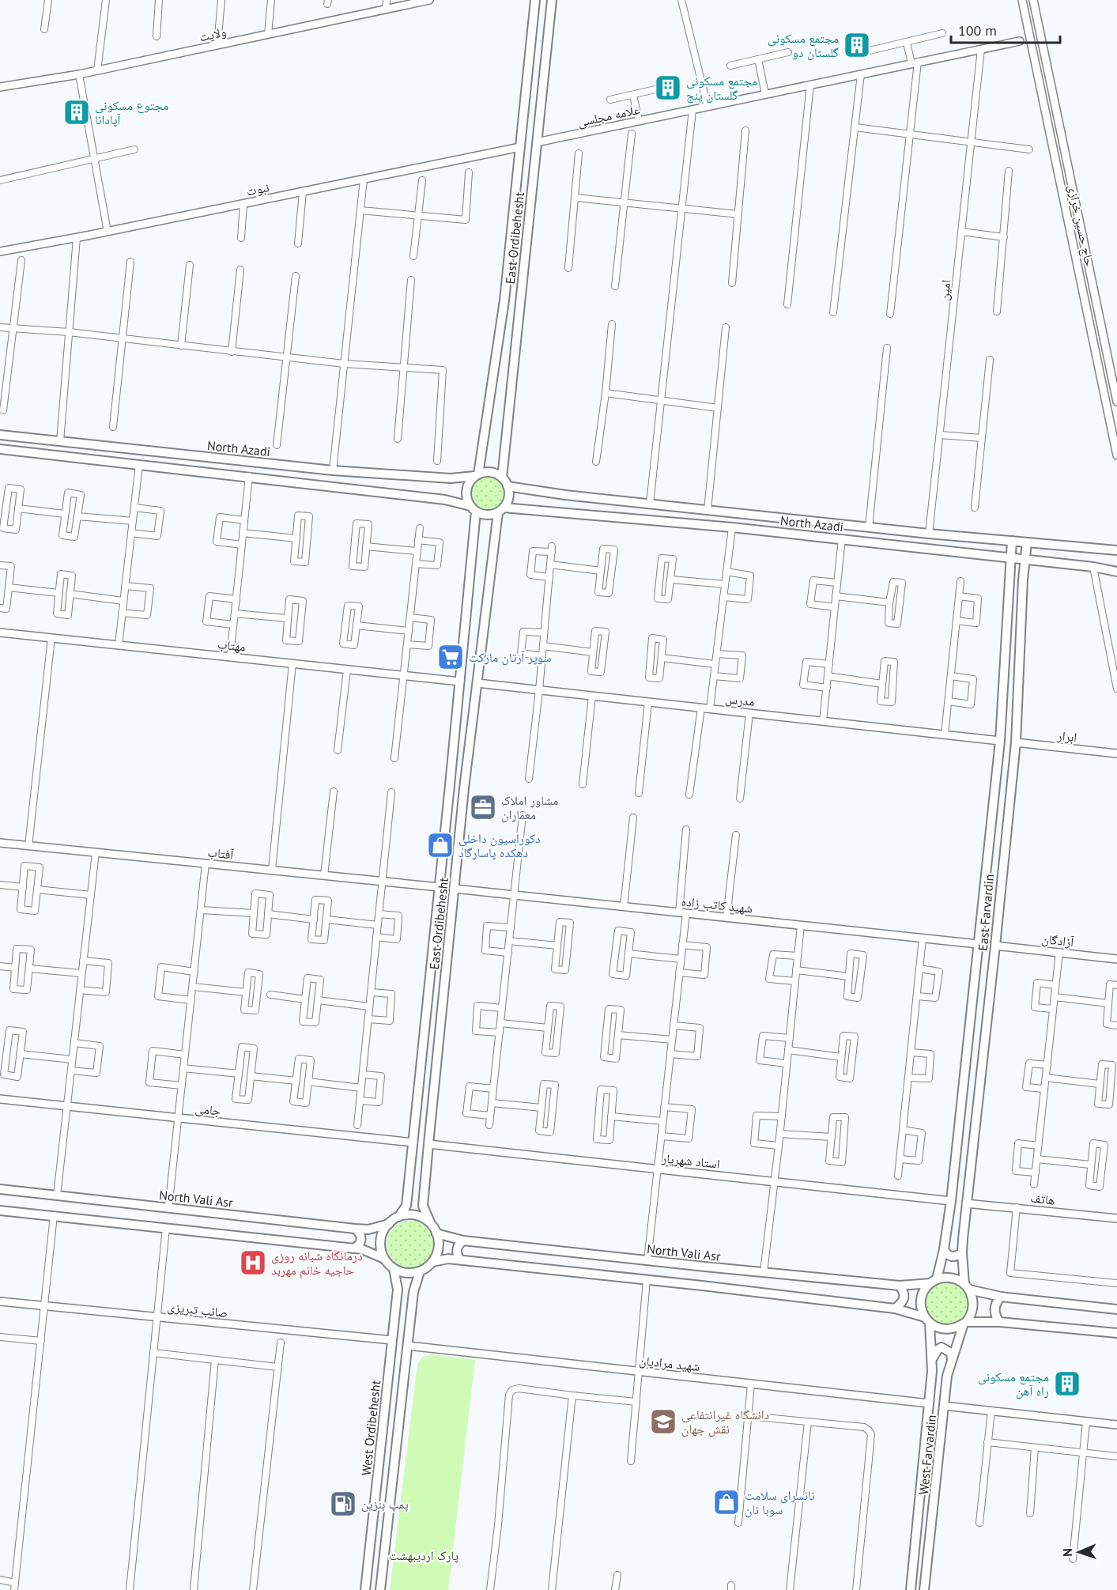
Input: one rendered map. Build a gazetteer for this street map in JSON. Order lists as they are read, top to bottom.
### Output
{
  "streets": {
    "main road": [
      "East Ordibehesht",
      "North Azadi",
      "East Farvardin",
      "North Vali Asr",
      "West Ordibehesht",
      "West Farvardin"
    ],
    "street": [
      "ولایت",
      "علامه مجلسی",
      "نبوت",
      "حاج حسین خرازی",
      "امین",
      "مهتاب",
      "مدرس",
      "ابرار",
      "آفتاب",
      "شهید کاتب زاده",
      "آزادگان",
      "جامی",
      "استاد شهریار",
      "هاتف",
      "صائب تبریزی",
      "شهید مرادیان"
    ]
  },
  "crossings": [
    ["علامه مجلسی", "East Ordibehesht"],
    ["علامه مجلسی", "امین"],
    ["نبوت", "East Ordibehesht"],
    ["East Ordibehesht", "North Azadi"],
    ["East Ordibehesht", "مهتاب"],
    ["East Ordibehesht", "مدرس"],
    ["East Ordibehesht", "آفتاب"],
    ["East Ordibehesht", "شهید کاتب زاده"],
    ["East Ordibehesht", "جامی"],
    ["East Ordibehesht", "استاد شهریار"],
    ["East Ordibehesht", "North Vali Asr"],
    ["East Ordibehesht", "West Ordibehesht"],
    ["امین", "North Azadi"],
    ["North Azadi", "East Farvardin"],
    ["مدرس", "East Farvardin"],
    ["ابرار", "East Farvardin"],
    ["شهید کاتب زاده", "East Farvardin"],
    ["East Farvardin", "آزادگان"],
    ["East Farvardin", "استاد شهریار"],
    ["East Farvardin", "North Vali Asr"],
    ["East Farvardin", "هاتف"],
    ["East Farvardin", "West Farvardin"],
    ["North Vali Asr", "West Ordibehesht"],
    ["North Vali Asr", "West Farvardin"],
    ["صائب تبریزی", "West Ordibehesht"],
    ["شهید مرادیان", "West Farvardin"]
  ],
  "parks": ["پارک اردیبهشت"],
  "places": {
    "building": [
      "مجتمع مسکونی گلستان دو",
      "مجتمع مسکونی گلستان پنج",
      "مجتوع مسکونی آپادانا",
      "مجتمع مسکونی راه آهن"
    ],
    "supermarket": ["سوپر آرتان مارکت"],
    "office": ["مشاور املاک معماران"],
    "shop": ["دکوراسیون داخلی دهکده پاسارگاد", "نانسرای سلامت سوبا نان"],
    "hospital": ["درمانگاه شبانه‌ روزی حاجیه‌ خانم مهربد"],
    "school or university": ["دانشگاه غیرانتفاعی نقش جهان"],
    "fuel station": ["پمپ بنزین"]
  },
  "scale_bar": "100 m",
  "north": "left"
}
